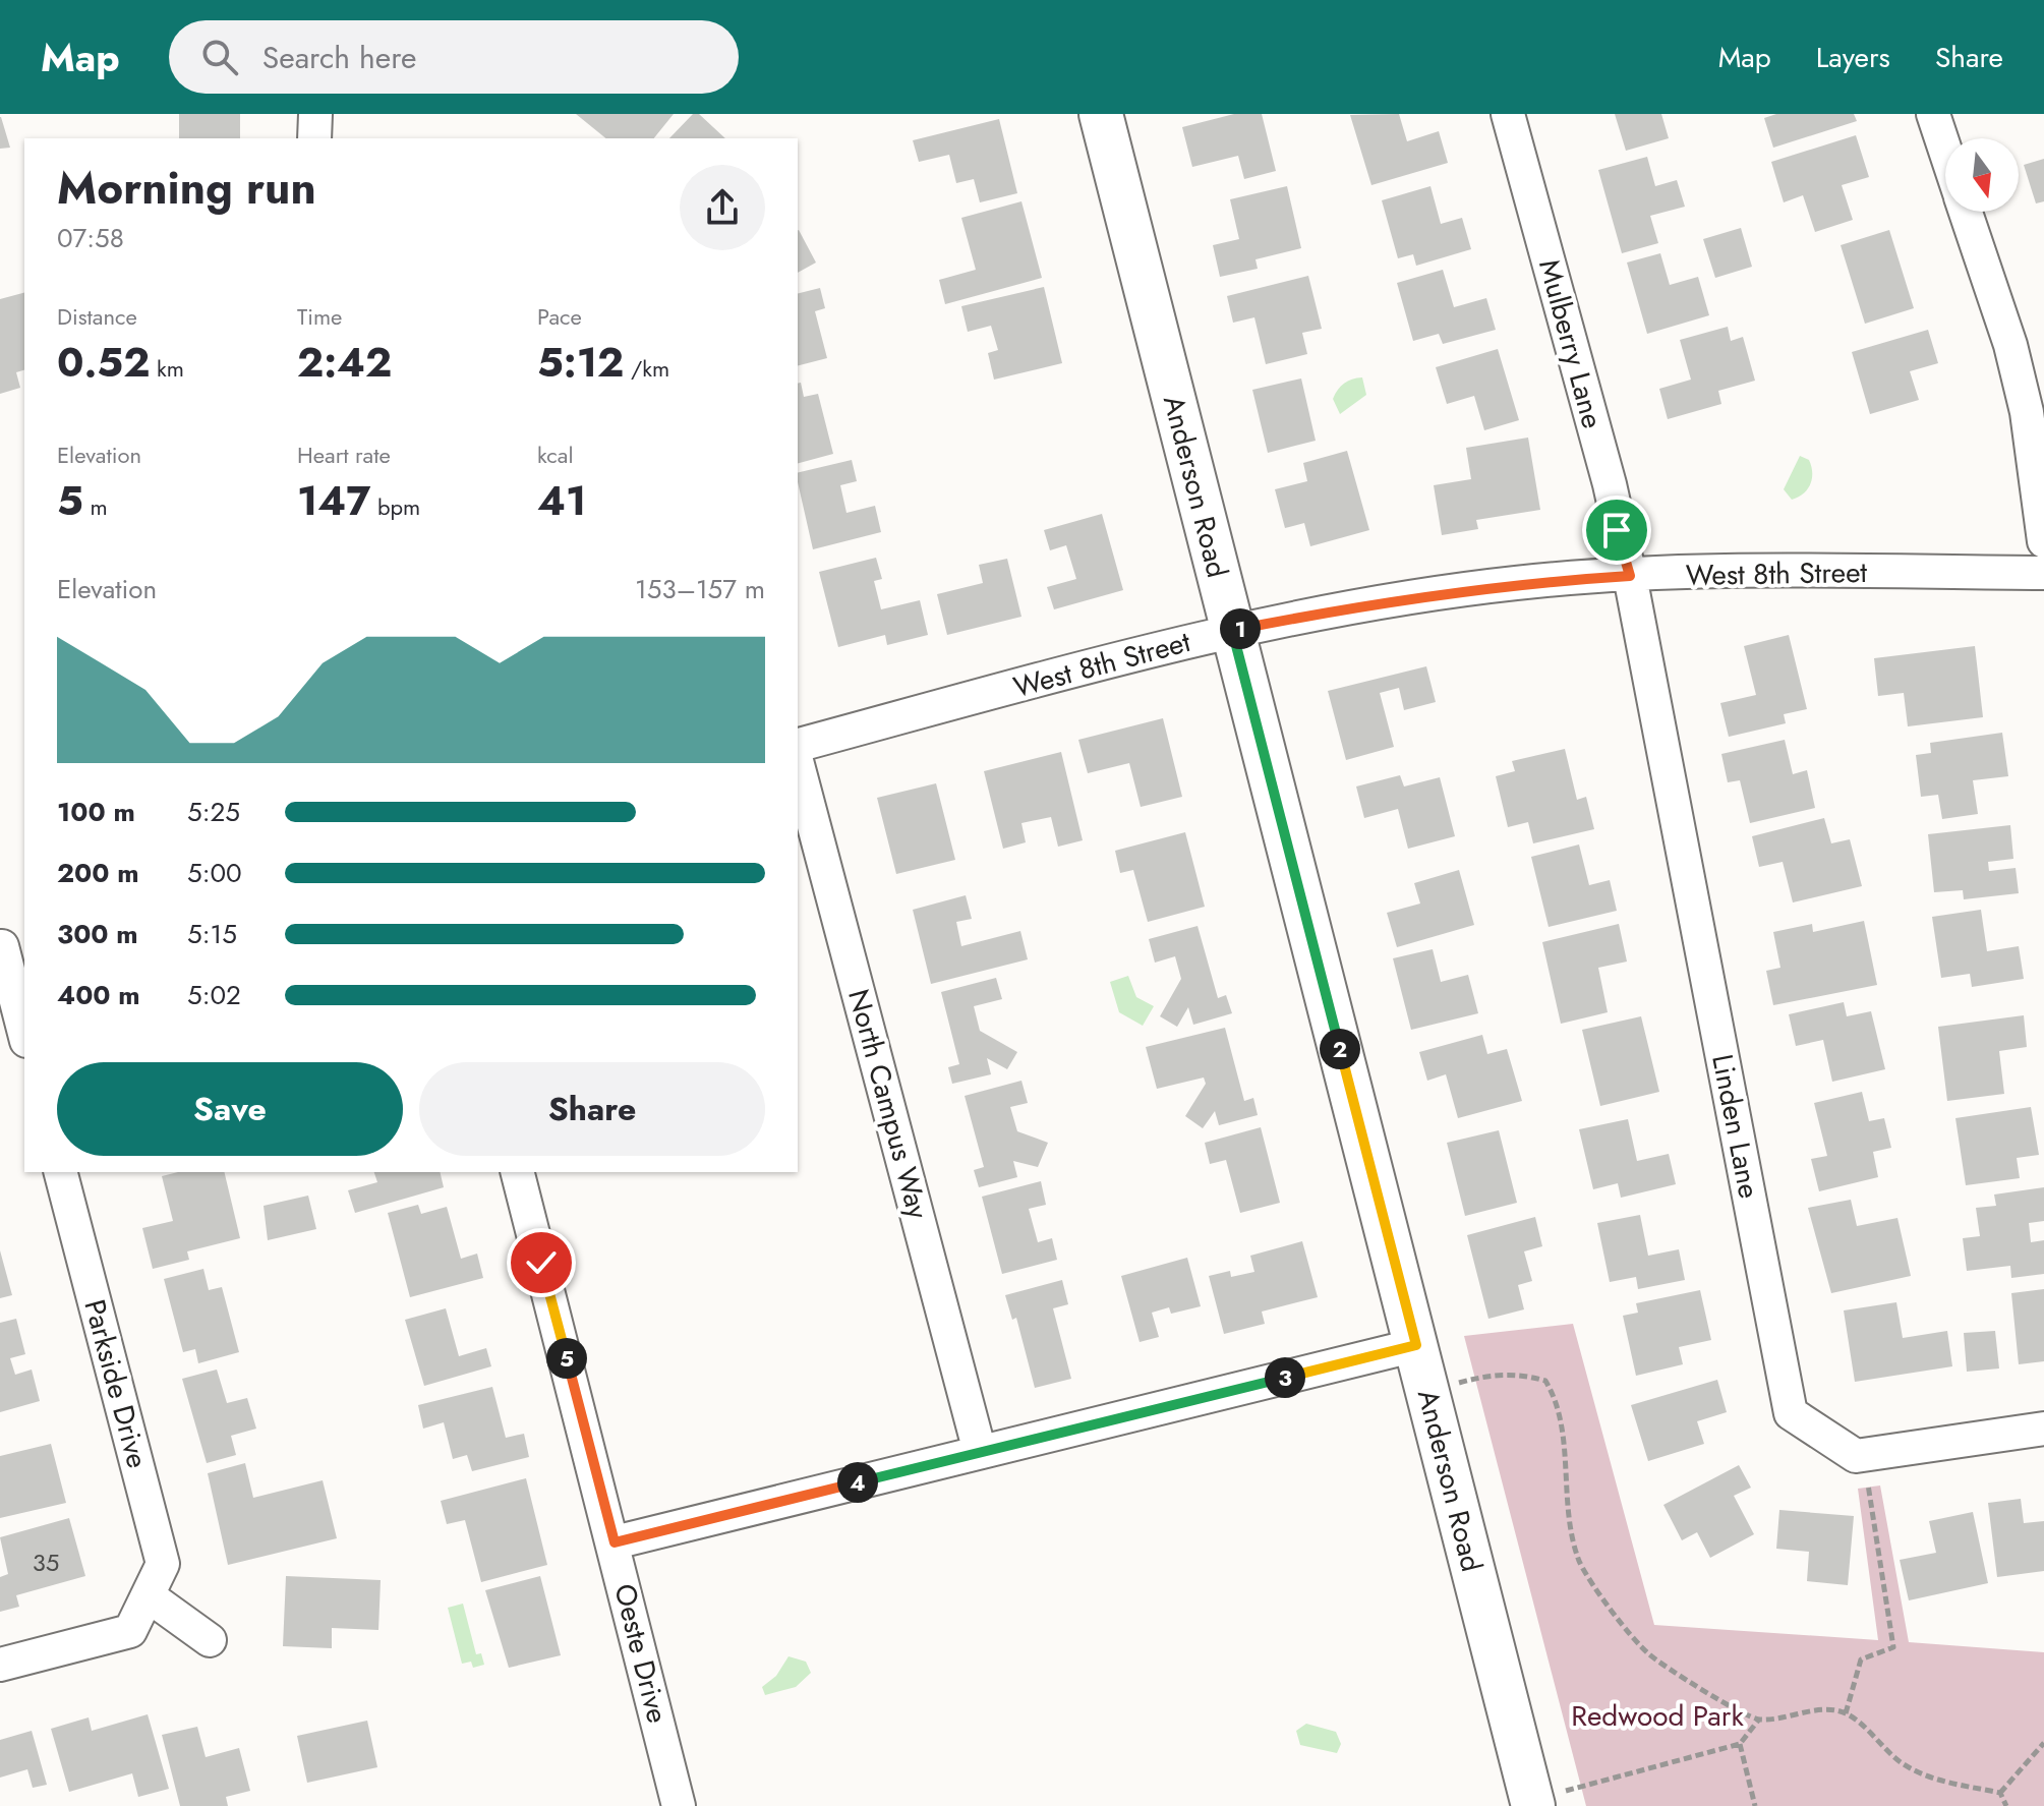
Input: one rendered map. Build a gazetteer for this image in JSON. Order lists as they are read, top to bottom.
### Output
{
  "streets": {
    "main road": ["Anderson Road"],
    "street": [
      "Mulberry Lane",
      "West 8th Street",
      "North Campus Way",
      "Linden Lane",
      "Parkside Drive",
      "Oeste Drive"
    ]
  },
  "crossings": [
    ["Mulberry Lane", "West 8th Street"],
    ["Mulberry Lane", "Linden Lane"],
    ["Anderson Road", "West 8th Street"],
    ["West 8th Street", "Linden Lane"]
  ],
  "parks": ["Redwood Park"],
  "house_numbers": ["35"],
  "north": "bottom",
  "page": {
    "header": "Map",
    "search": "Search here",
    "nav": ["Map", "Layers", "Share"],
    "heading": ["Morning run", "07:58"],
    "stats": [
      ["Distance", "0.52 km"],
      ["Time", "2:42"],
      ["Pace", "5:12 /km"],
      ["Elevation", "5 m"],
      ["Heart rate", "147 bpm"],
      ["kcal", "41"]
    ],
    "chart": ["Elevation", "153–157 m"],
    "pins": [
      "1",
      "2",
      "5",
      "3",
      "4"
    ],
    "list": [
      {
        "name": "100 m",
        "note": "5:25"
      },
      {
        "name": "200 m",
        "note": "5:00"
      },
      {
        "name": "300 m",
        "note": "5:15"
      },
      {
        "name": "400 m",
        "note": "5:02"
      }
    ],
    "buttons": ["Save", "Share"]
  }
}
